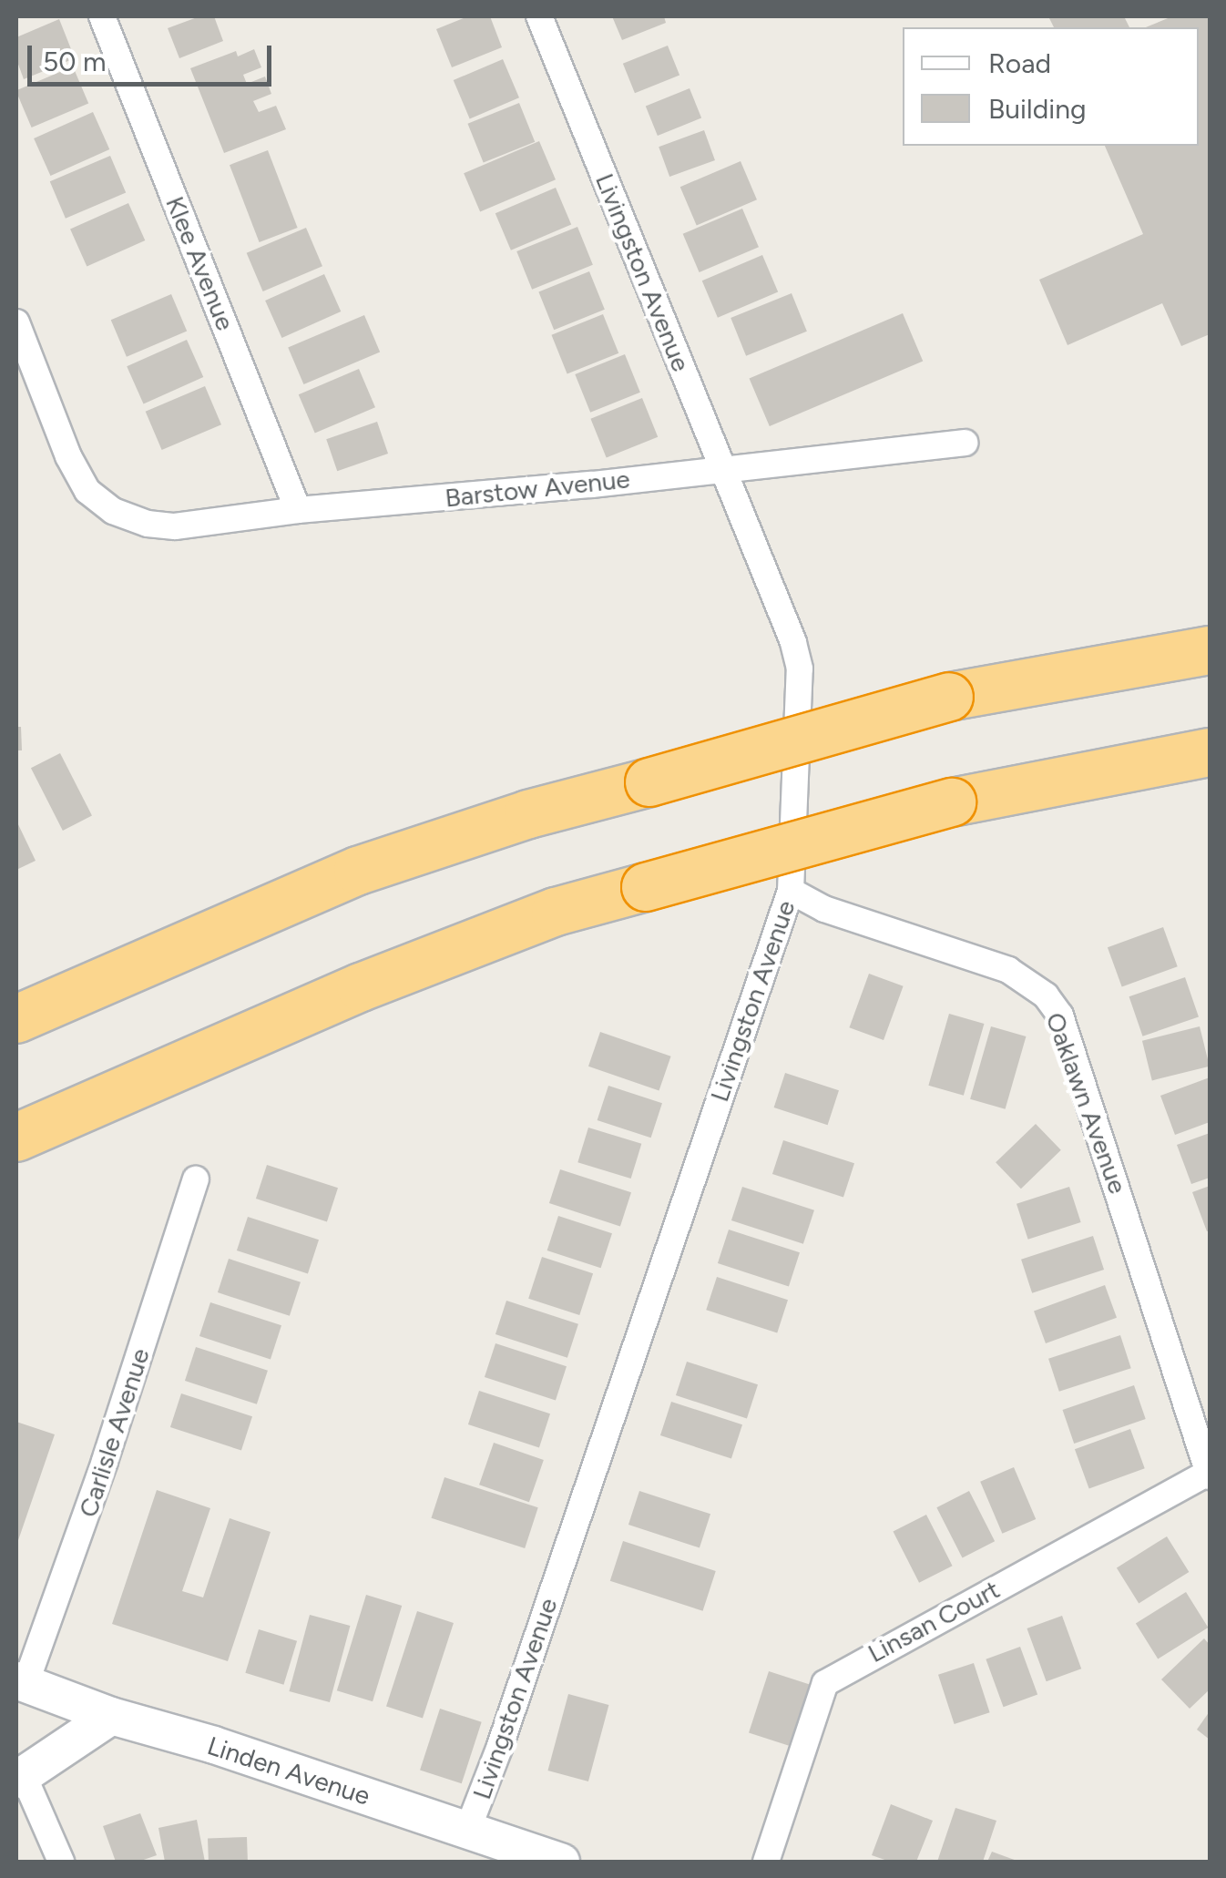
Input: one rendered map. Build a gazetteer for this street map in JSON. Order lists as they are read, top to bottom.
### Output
{
  "streets": {
    "main road": ["Linden Avenue"],
    "street": [
      "Klee Avenue",
      "Livingston Avenue",
      "Barstow Avenue",
      "Oaklawn Avenue",
      "Carlisle Avenue",
      "Linsan Court"
    ]
  },
  "crossings": [
    ["Klee Avenue", "Barstow Avenue"],
    ["Livingston Avenue", "Barstow Avenue"],
    ["Livingston Avenue", "Oaklawn Avenue"],
    ["Livingston Avenue", "Linden Avenue"],
    ["Oaklawn Avenue", "Linsan Court"],
    ["Carlisle Avenue", "Linden Avenue"]
  ],
  "legend": ["Road", "Building"],
  "scale_bar": "50 m"
}
